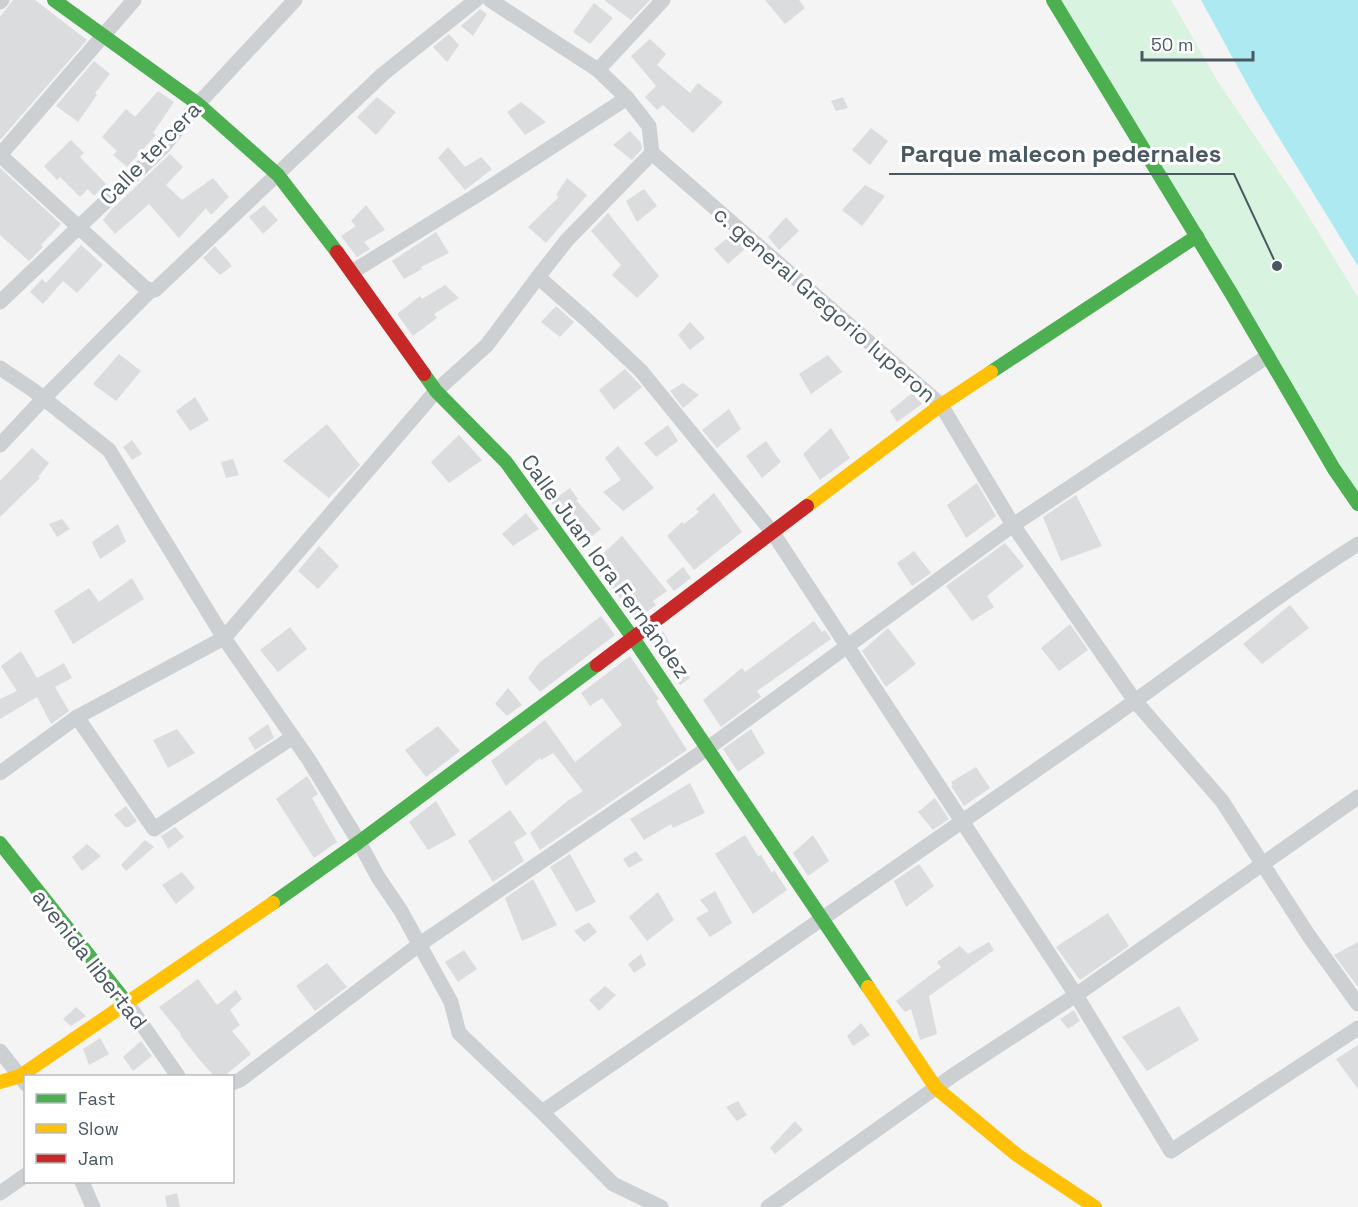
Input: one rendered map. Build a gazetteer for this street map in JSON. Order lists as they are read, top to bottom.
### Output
{
  "streets": {
    "main road": ["Calle Juan lora Fernández", "avenida libertad"],
    "street": ["Calle tercera", "c. general Gregorio luperon"]
  },
  "crossings": [
    ["Calle tercera", "Calle Juan lora Fernández"]
  ],
  "places": ["Parque malecon pedernales"],
  "legend": ["Fast", "Slow", "Jam"],
  "scale_bar": "50 m"
}
